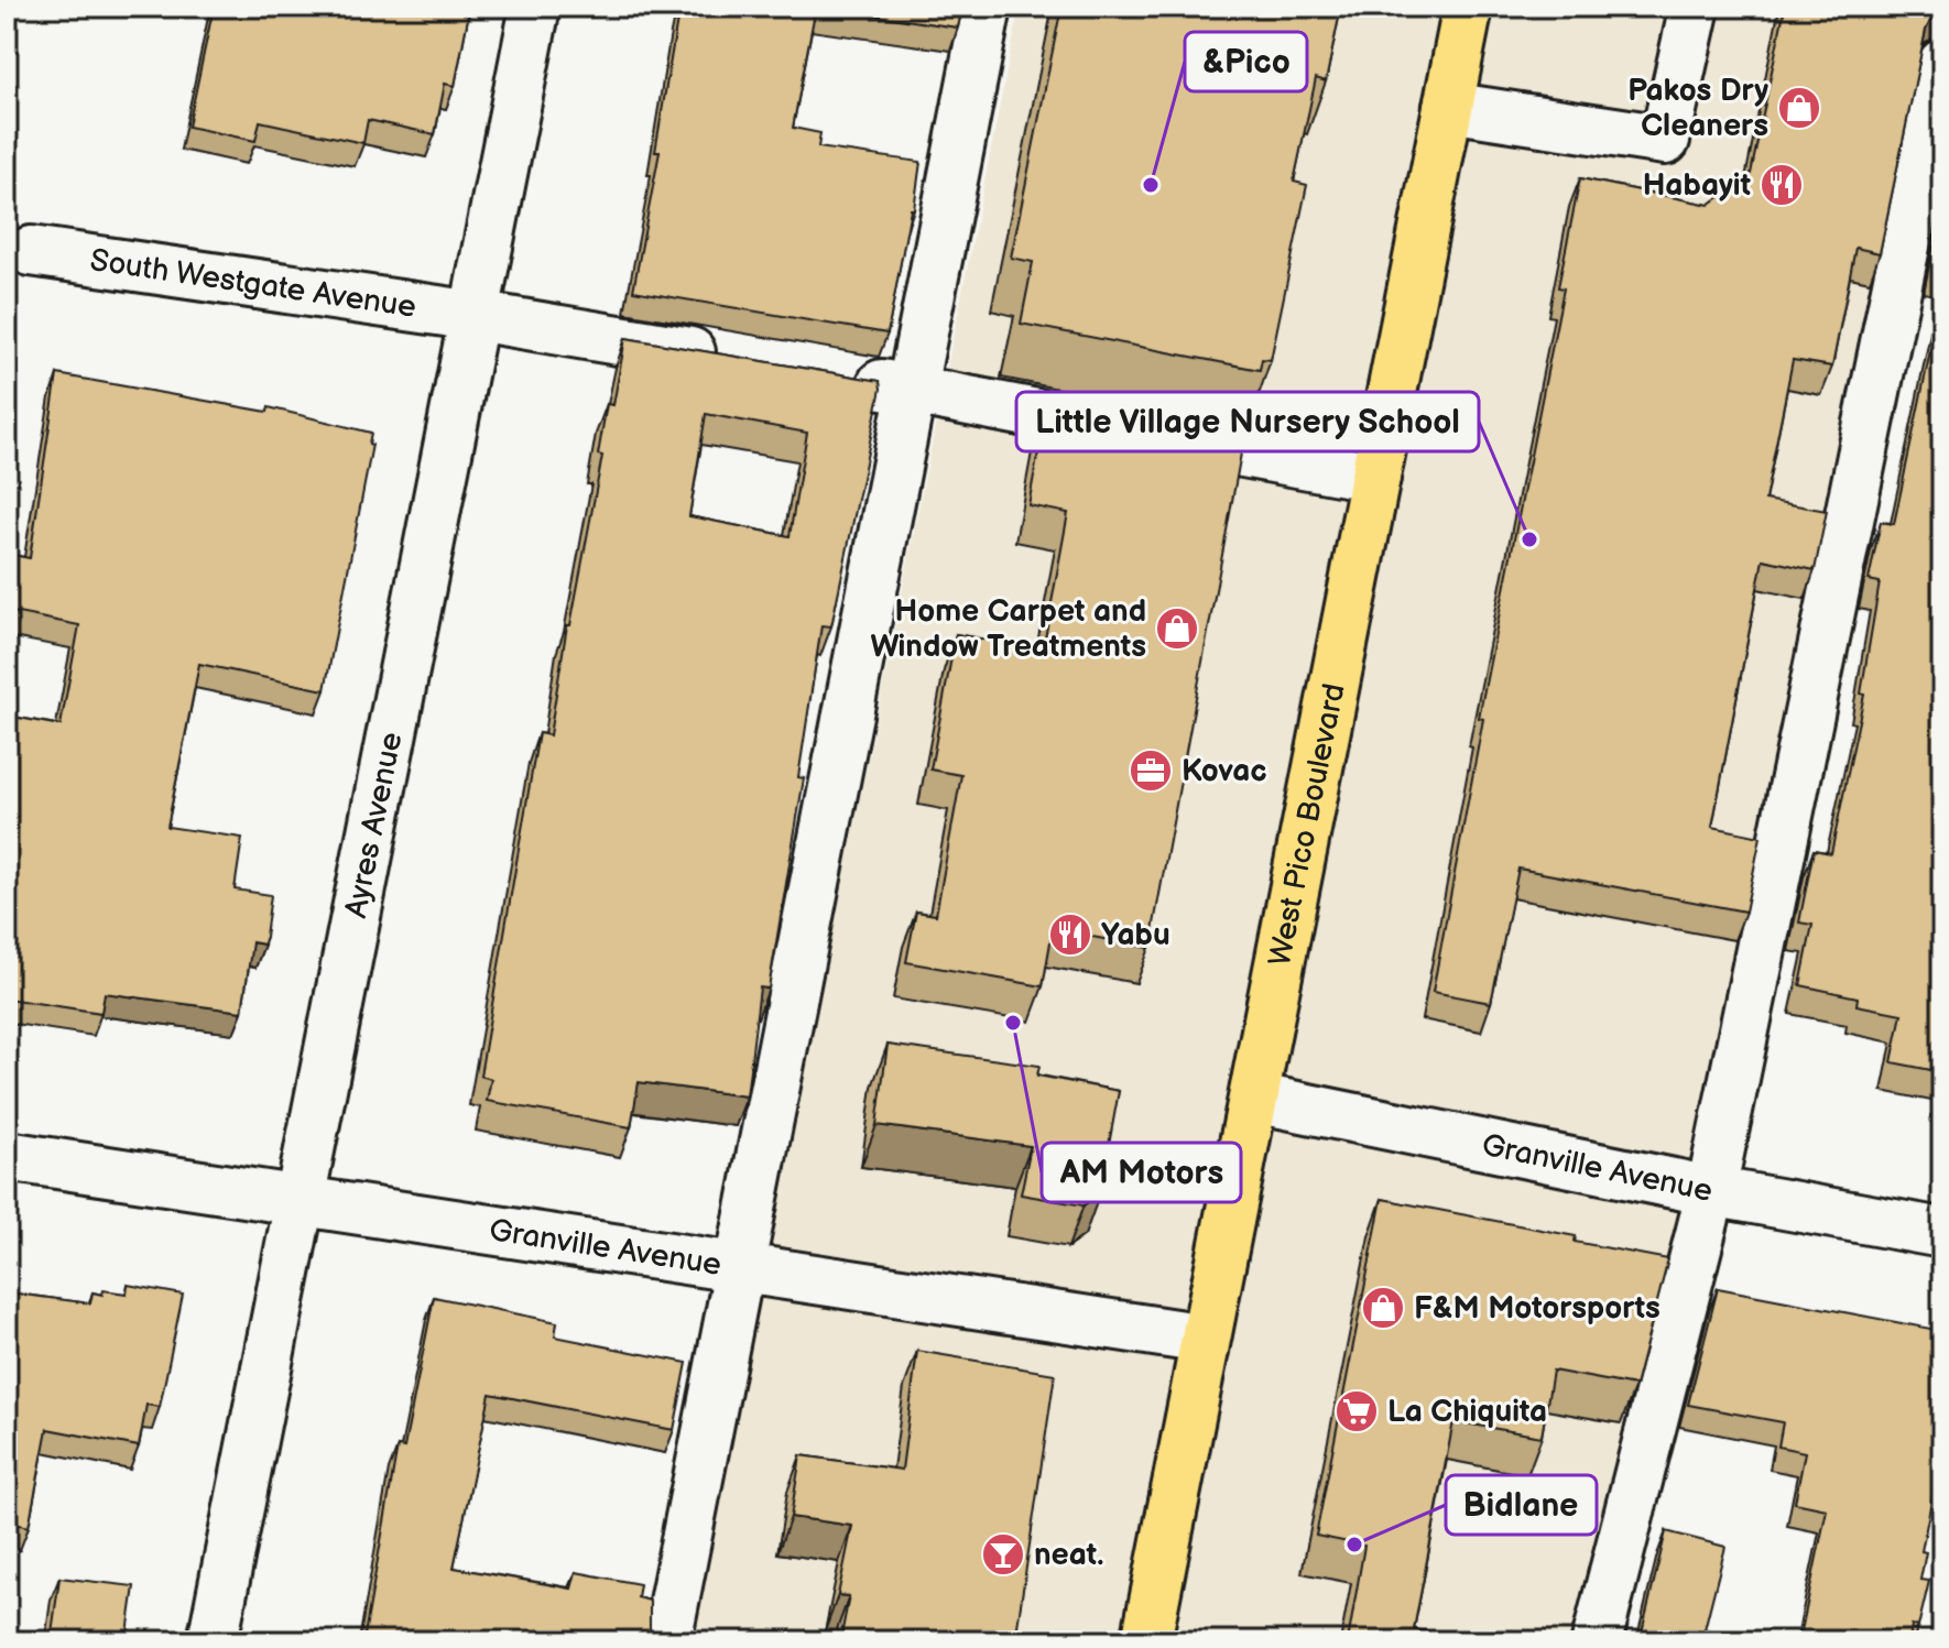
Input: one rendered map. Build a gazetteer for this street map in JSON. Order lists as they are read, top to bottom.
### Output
{
  "streets": {
    "main road": ["West Pico Boulevard"],
    "street": ["South Westgate Avenue", "Ayres Avenue", "Granville Avenue"]
  },
  "crossings": [
    ["South Westgate Avenue", "Ayres Avenue"],
    ["Ayres Avenue", "Granville Avenue"],
    ["West Pico Boulevard", "Granville Avenue"]
  ],
  "places": {
    "shop": ["Pakos Dry Cleaners", "Home Carpet and Window Treatments", "F&M Motorsports"],
    "other": [
      "&Pico",
      "Little Village Nursery School",
      "AM Motors",
      "Bidlane"
    ],
    "restaurant": ["Habayit", "Yabu"],
    "office": ["Kovac"],
    "supermarket": ["La Chiquita"],
    "bar": ["neat."]
  }
}
